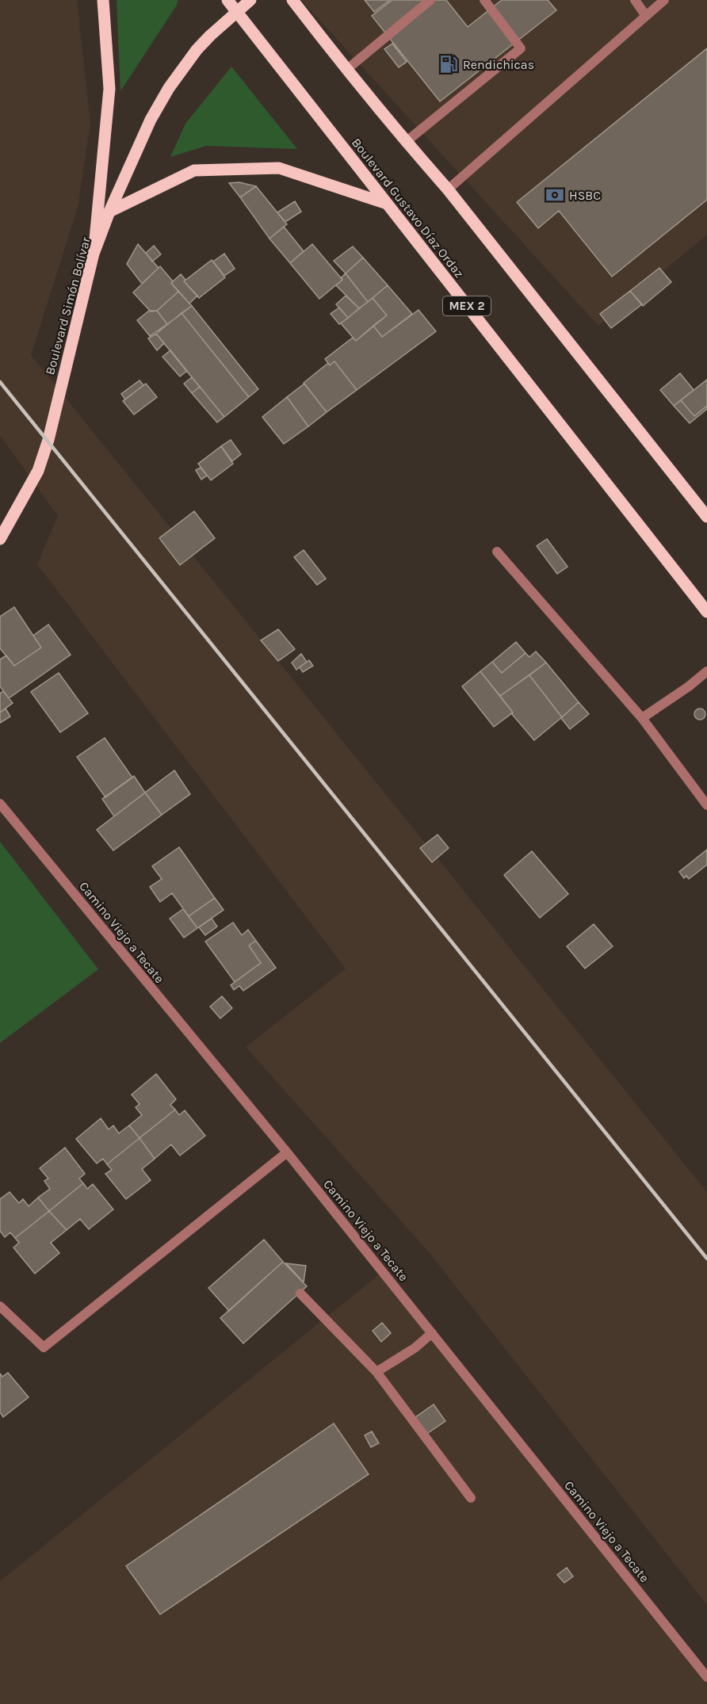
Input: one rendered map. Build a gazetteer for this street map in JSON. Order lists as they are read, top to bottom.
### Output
{
  "streets": {
    "main road": ["Boulevard Gustavo Díaz Ordaz", "Boulevard Simón Bolívar", "MEX 2"],
    "street": ["Camino Viejo a Tecate"]
  },
  "crossings": [
    ["Boulevard Gustavo Díaz Ordaz", "Boulevard Simón Bolívar"]
  ],
  "places": {
    "fuel station": ["Rendichicas"],
    "bank": ["HSBC"]
  }
}
